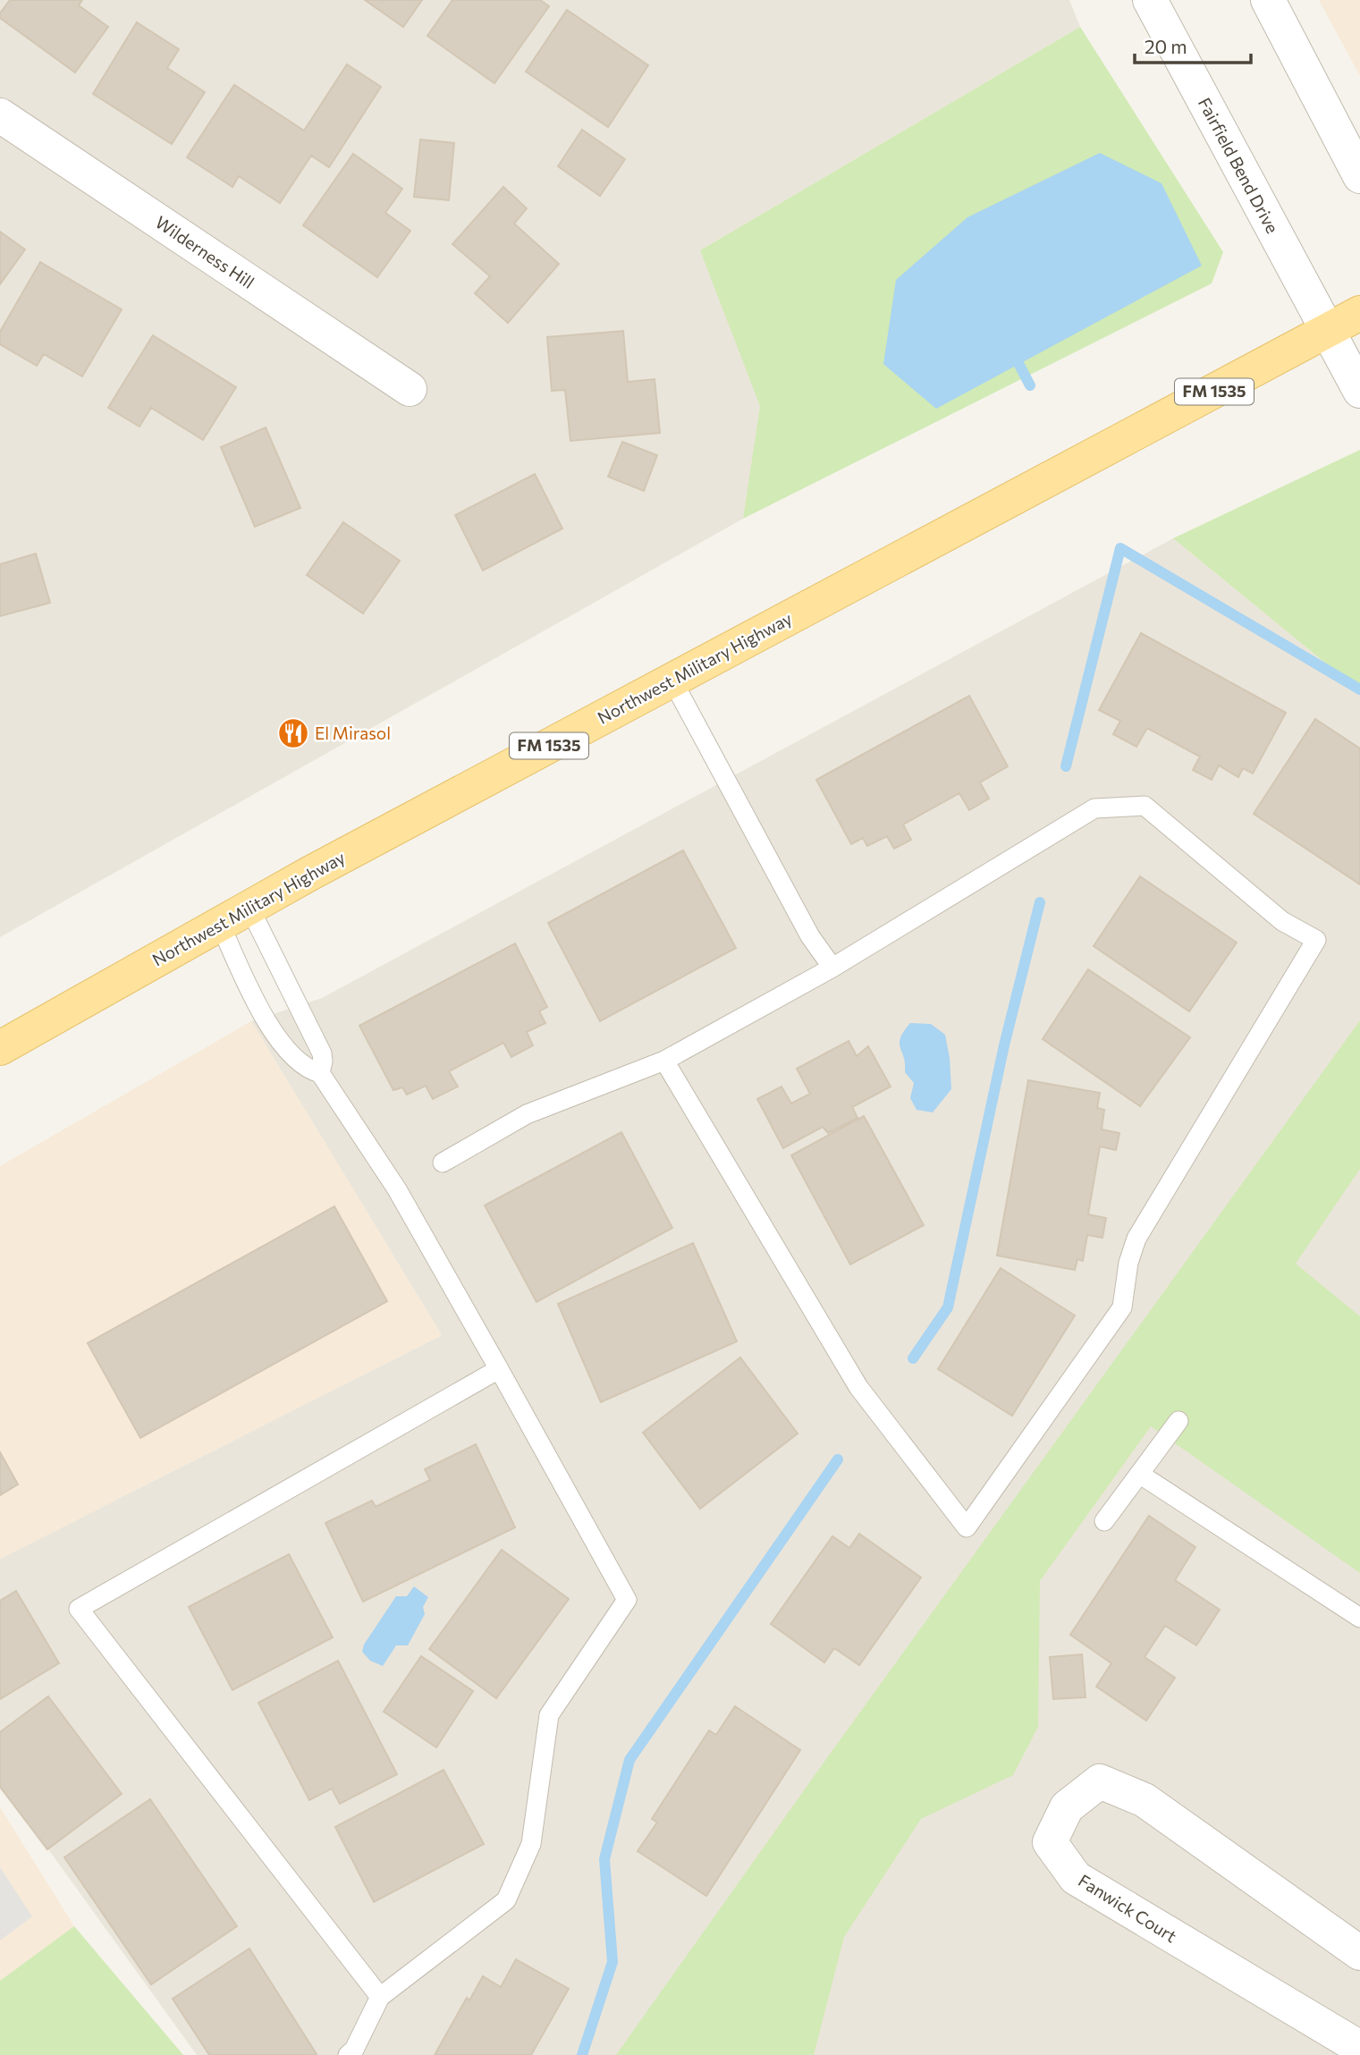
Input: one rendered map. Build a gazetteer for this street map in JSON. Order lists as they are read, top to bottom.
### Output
{
  "streets": {
    "main road": ["FM 1535", "Northwest Military Highway"],
    "street": ["Fairfield Bend Drive", "Wilderness Hill", "Fanwick Court"]
  },
  "crossings": [
    ["Fairfield Bend Drive", "Northwest Military Highway"]
  ],
  "places": {
    "restaurant": ["El Mirasol"]
  },
  "scale_bar": "20 m"
}
